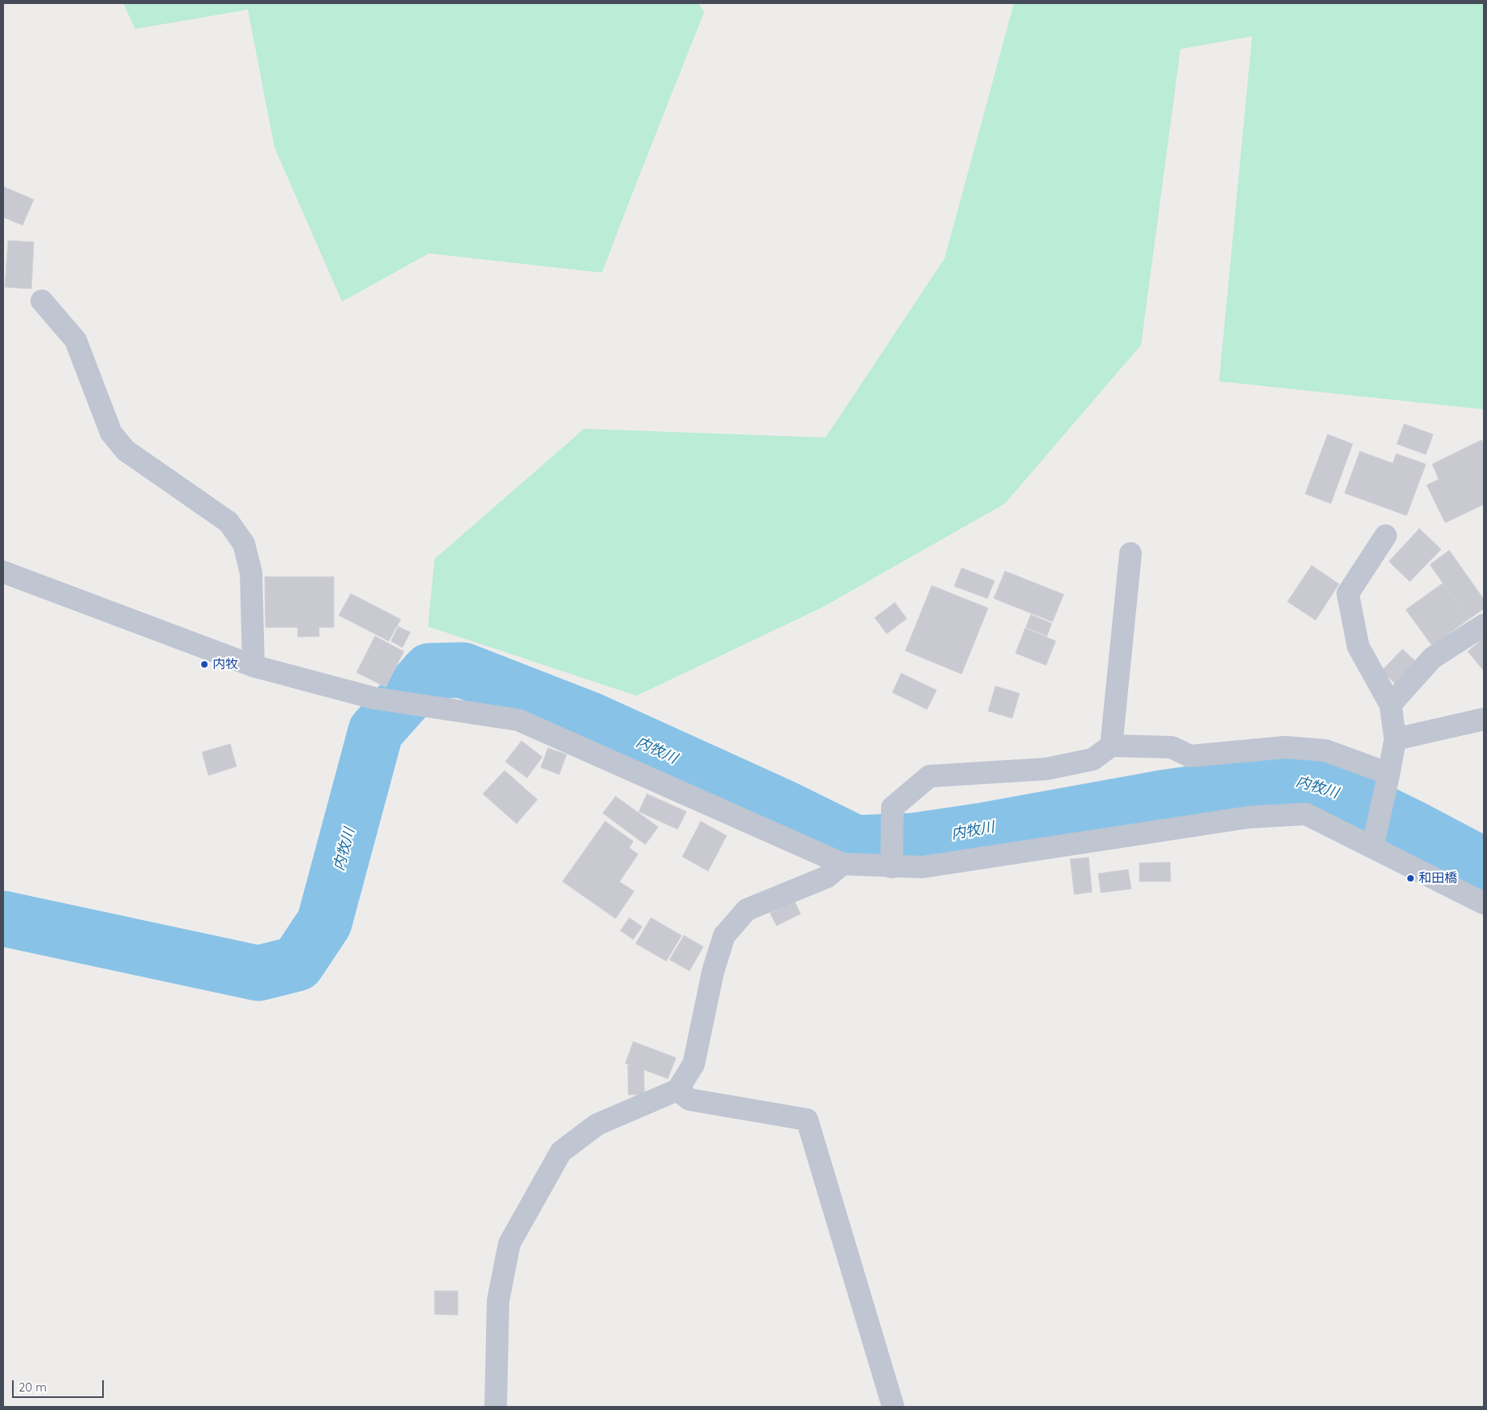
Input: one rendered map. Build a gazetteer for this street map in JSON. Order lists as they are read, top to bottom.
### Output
{
  "water": ["内牧川"],
  "places": ["内牧", "和田橋"],
  "scale_bar": "20 m"
}
